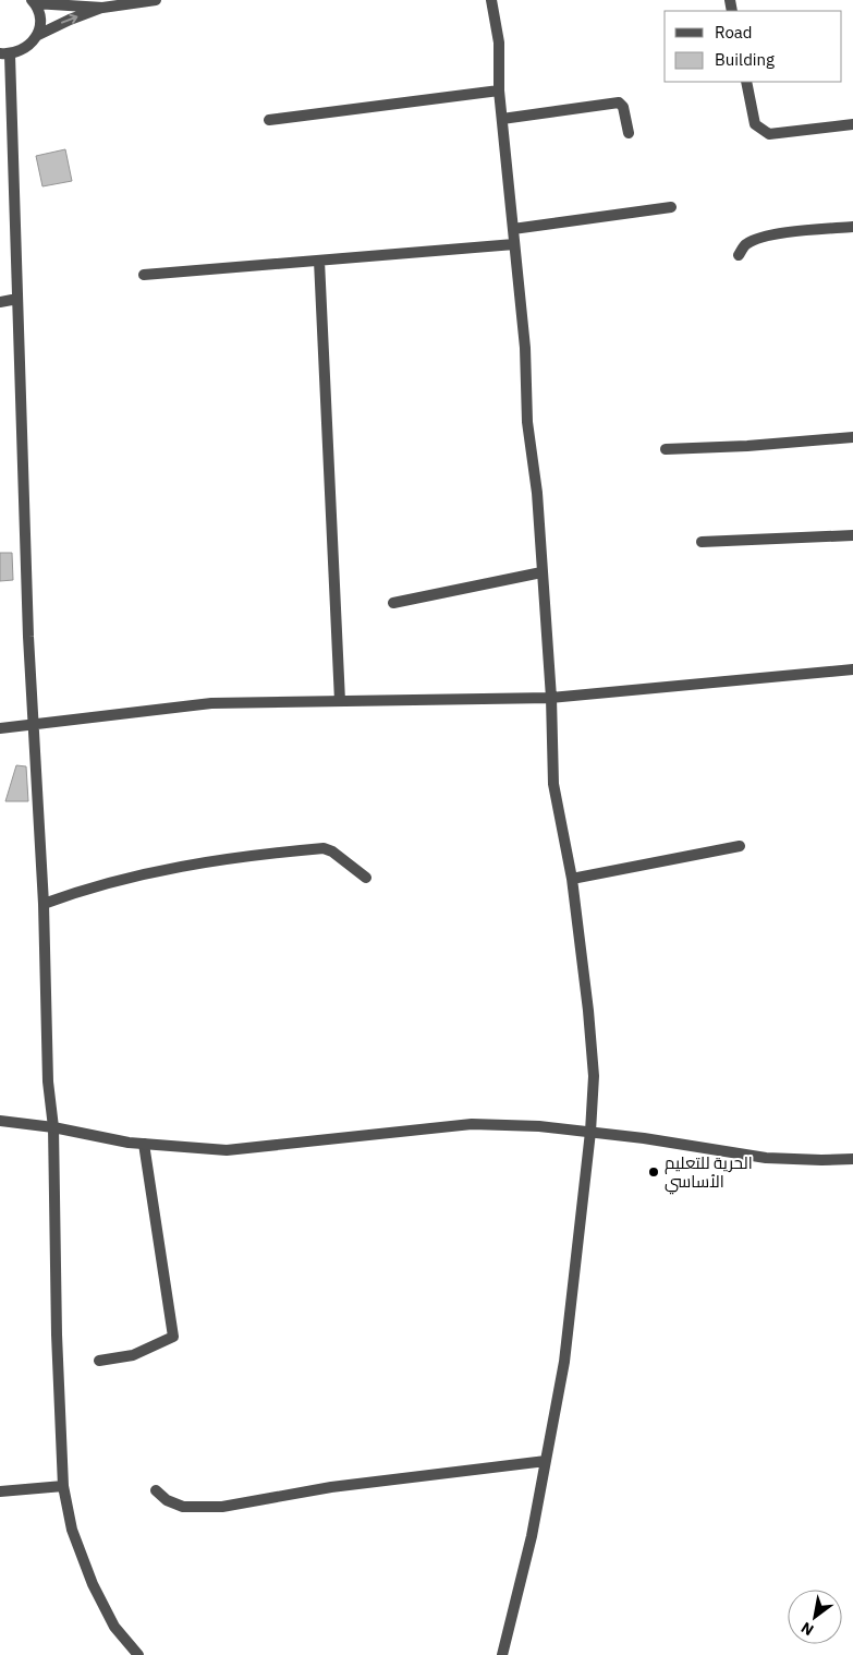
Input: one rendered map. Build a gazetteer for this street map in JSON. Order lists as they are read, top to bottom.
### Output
{
  "places": ["الحرية للتعليم الأساسي"],
  "legend": ["Road", "Building"],
  "north": "bottom left"
}
